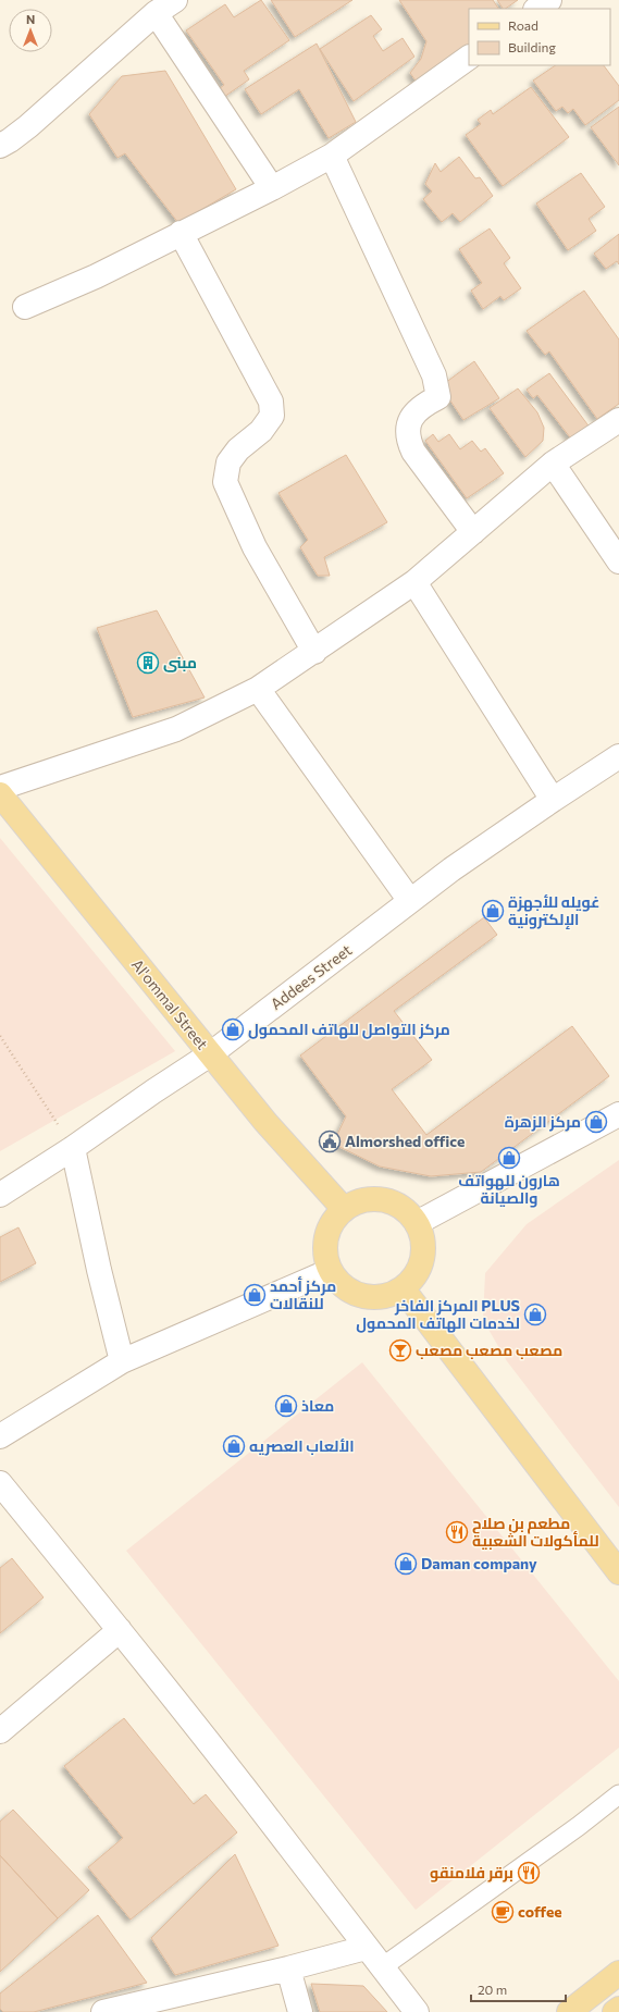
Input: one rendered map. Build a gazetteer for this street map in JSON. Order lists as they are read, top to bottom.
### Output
{
  "streets": {
    "main road": ["Al'ommal Street"],
    "street": ["Addees Street"]
  },
  "crossings": [
    ["Addees Street", "Al'ommal Street"]
  ],
  "places": {
    "building": ["مبنى"],
    "shop": [
      "غويله للأجهزة الإلكترونية",
      "مركز التواصل للهاتف المحمول",
      "مركز الزهرة",
      "هارون للهواتف والصيانة",
      "مركز أحمد للنقالات",
      "المركز الفاخر PLUS لخدمات الهاتف المحمول",
      "معاذ",
      "الألعاب العصريه",
      "Daman company"
    ],
    "public building": ["Almorshed office"],
    "bar": ["مصعب مصعب مصعب"],
    "restaurant": ["مطعم بن صلاح للمأكولات الشعبية", "برقر فلامنقو"],
    "cafe": ["coffee"]
  },
  "legend": ["Road", "Building"],
  "scale_bar": "20 m",
  "north": "top"
}
